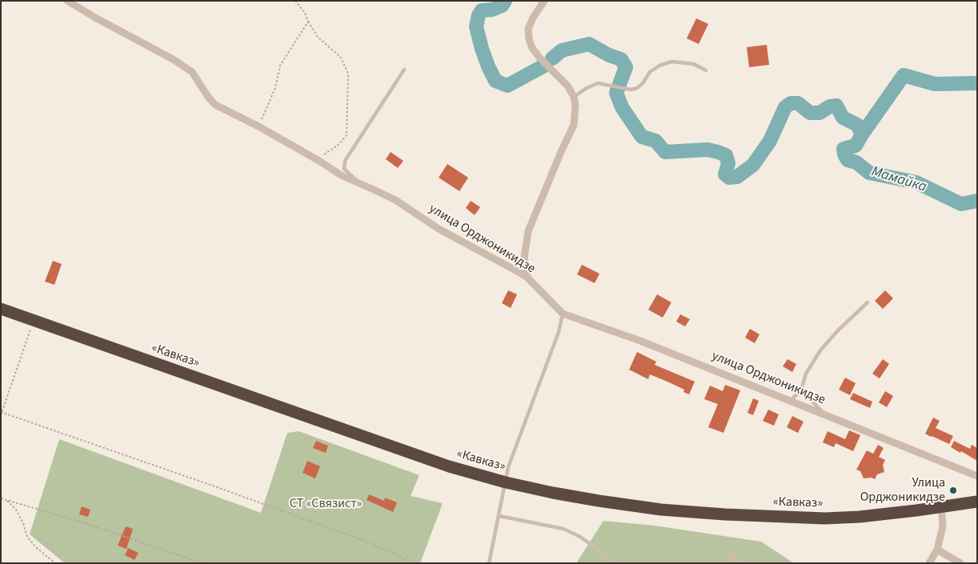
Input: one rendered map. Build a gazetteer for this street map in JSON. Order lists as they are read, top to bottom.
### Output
{
  "streets": {
    "highway": ["«Кавказ»"],
    "street": ["улица Орджоникидзе"]
  },
  "water": ["Мамайка"],
  "parks": ["СТ «Связист»"],
  "places": ["Улица Орджоникидзе"]
}
